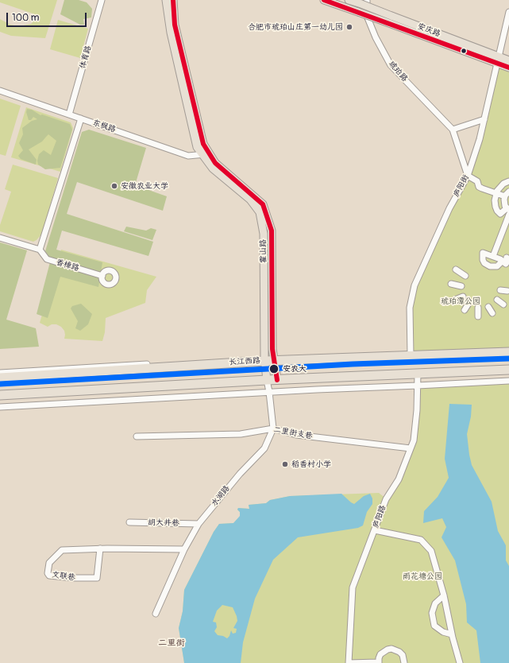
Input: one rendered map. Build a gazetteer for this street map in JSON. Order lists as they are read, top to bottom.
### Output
{
  "streets": {
    "highway": ["长江西路"],
    "main road": ["安庆路", "霍山路"],
    "street": [
      "体育路",
      "琥珀路",
      "东枫路",
      "庐阳街",
      "香樟路",
      "二里街支巷",
      "水湖路",
      "庐阳路",
      "胡大井巷",
      "文联巷"
    ]
  },
  "crossings": [
    ["安庆路", "琥珀路"],
    ["安庆路", "庐阳街"],
    ["体育路", "东枫路"],
    ["东枫路", "霍山路"],
    ["庐阳街", "长江西路"],
    ["霍山路", "长江西路"],
    ["霍山路", "水湖路"],
    ["二里街支巷", "水湖路"],
    ["二里街支巷", "庐阳路"],
    ["水湖路", "胡大井巷"],
    ["水湖路", "文联巷"]
  ],
  "districts": ["二里街"],
  "parks": ["琥珀潭公园", "雨花塘公园"],
  "places": [
    "合肥市琥珀山庄第一幼儿园",
    "安徽农业大学",
    "安农大",
    "稻香村小学"
  ],
  "scale_bar": "100 m"
}
